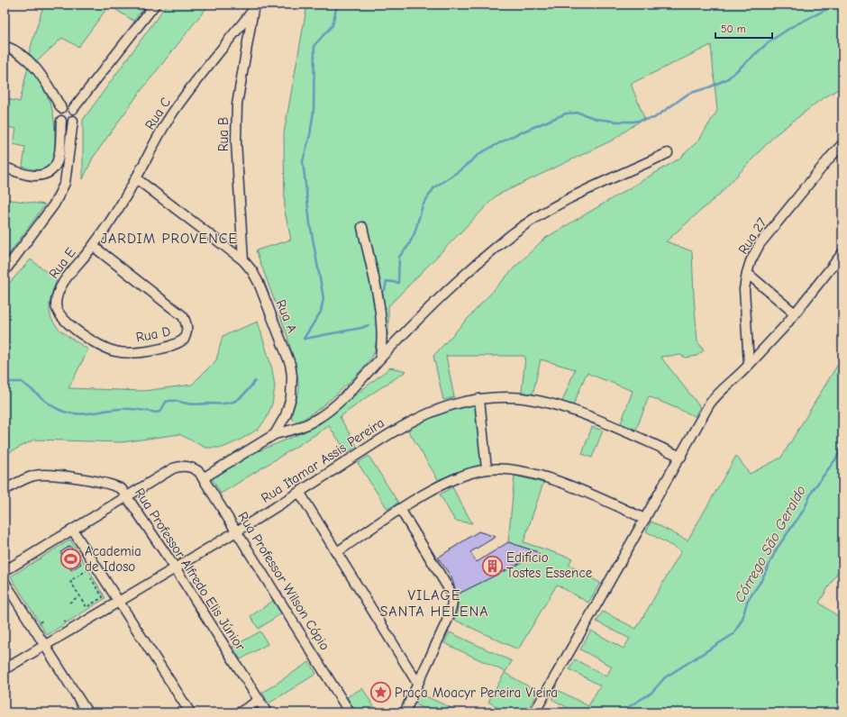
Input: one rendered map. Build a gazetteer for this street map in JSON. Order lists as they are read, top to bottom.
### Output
{
  "streets": {
    "street": [
      "Rua C",
      "Rua B",
      "Rua 27",
      "Rua E",
      "Rua A",
      "Rua D",
      "Rua Itamar Assis Pereira",
      "Rua Professor Alfredo Elis Júnior",
      "Rua Professor Wilson Cópio"
    ]
  },
  "crossings": [
    ["Rua C", "Rua B"],
    ["Rua C", "Rua E"],
    ["Rua C", "Rua A"],
    ["Rua C", "Rua D"],
    ["Rua B", "Rua A"],
    ["Rua E", "Rua D"],
    ["Rua A", "Rua Professor Wilson Cópio"],
    ["Rua Itamar Assis Pereira", "Rua Professor Alfredo Elis Júnior"],
    ["Rua Itamar Assis Pereira", "Rua Professor Wilson Cópio"],
    ["Rua Professor Alfredo Elis Júnior", "Rua Professor Wilson Cópio"]
  ],
  "districts": ["JARDIM PROVENCE", "VILAGE SANTA HELENA"],
  "water": ["Córrego São Geraldo"],
  "places": {
    "sports": ["Academia de Idoso"],
    "building": ["Edifício Tostes Essence"],
    "place": ["Praça Moacyr Pereira Vieira"]
  },
  "scale_bar": "50 m"
}
